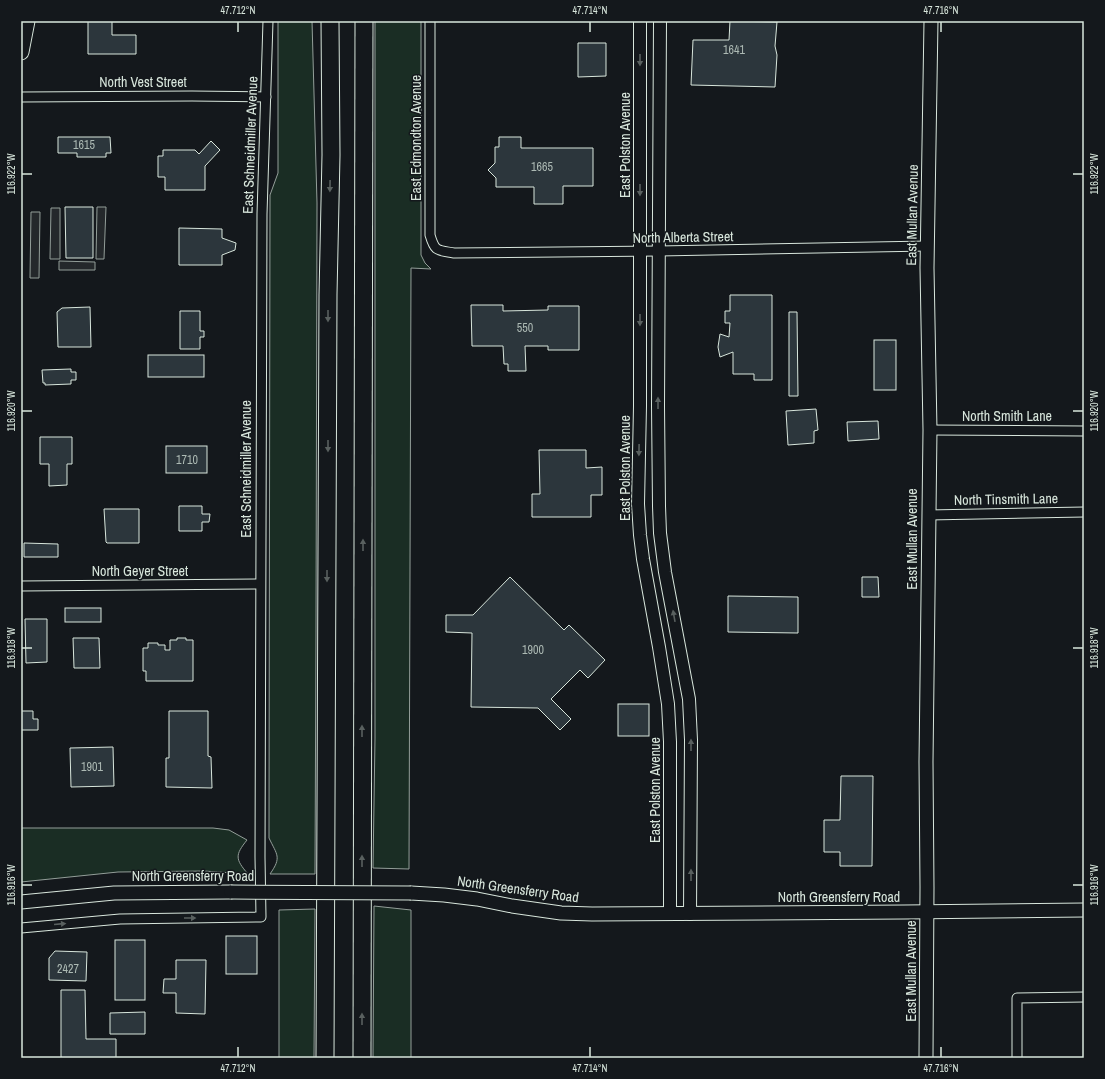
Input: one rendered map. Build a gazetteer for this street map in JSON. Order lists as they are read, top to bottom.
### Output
{
  "streets": {
    "main road": ["East Mullan Avenue", "North Greensferry Road"],
    "street": [
      "North Vest Street",
      "East Edmondton Avenue",
      "East Schneidmiller Avenue",
      "East Polston Avenue",
      "North Alberta Street",
      "North Smith Lane",
      "North Tinsmith Lane",
      "North Geyer Street"
    ]
  },
  "crossings": [
    ["North Vest Street", "East Schneidmiller Avenue"],
    ["East Edmondton Avenue", "North Alberta Street"],
    ["East Schneidmiller Avenue", "North Geyer Street"],
    ["East Polston Avenue", "North Alberta Street"],
    ["East Polston Avenue", "North Greensferry Road"],
    ["East Mullan Avenue", "North Alberta Street"],
    ["East Mullan Avenue", "North Smith Lane"],
    ["East Mullan Avenue", "North Tinsmith Lane"],
    ["East Mullan Avenue", "North Greensferry Road"]
  ],
  "house_numbers": [
    "1641",
    "1615",
    "1665",
    "550",
    "1710",
    "1900",
    "1901",
    "2427"
  ],
  "coordinates": [
    "47.712°N",
    "47.714°N",
    "47.716°N",
    "116.922°W",
    "116.920°W",
    "116.918°W",
    "116.916°W"
  ]
}
